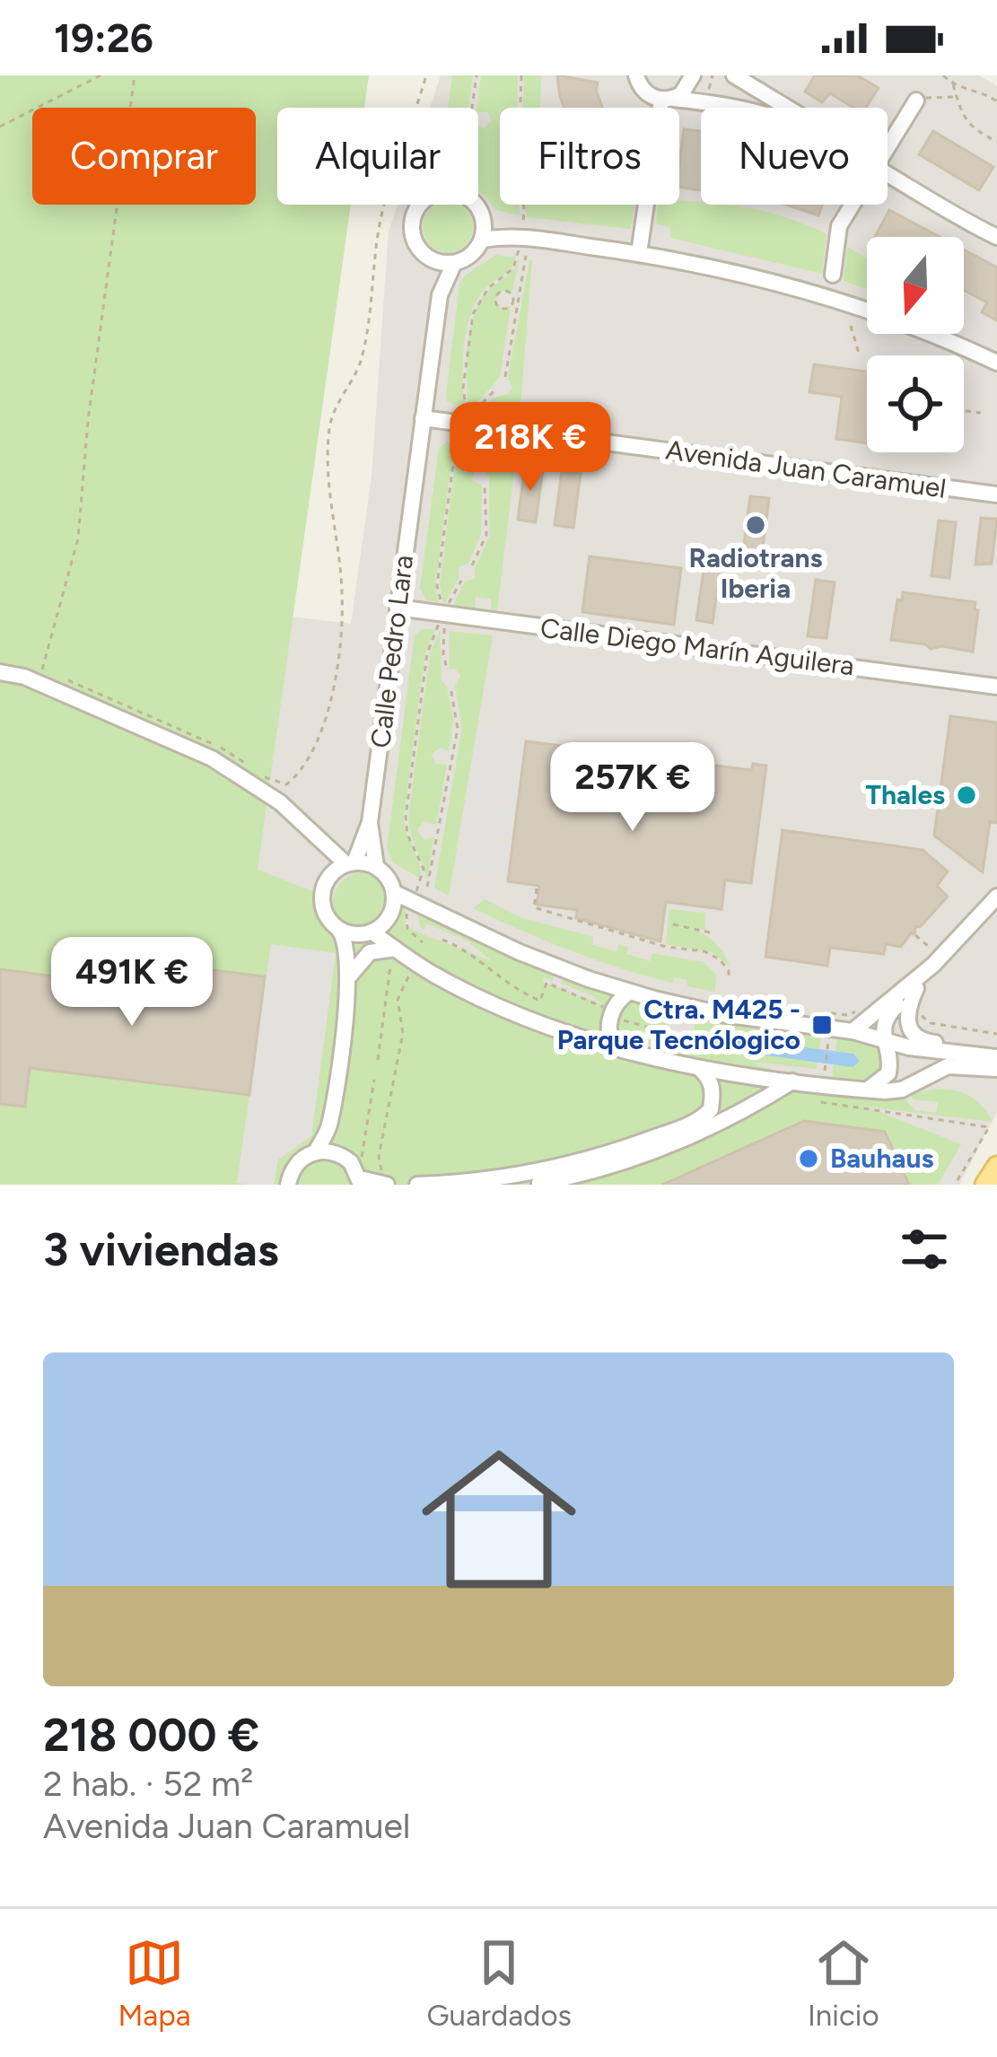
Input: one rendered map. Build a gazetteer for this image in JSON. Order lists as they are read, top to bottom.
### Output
{
  "streets": {
    "street": ["Avenida Juan Caramuel", "Calle Diego Marín Aguilera", "Calle Pedro Lara"]
  },
  "crossings": [
    ["Avenida Juan Caramuel", "Calle Pedro Lara"],
    ["Calle Diego Marín Aguilera", "Calle Pedro Lara"]
  ],
  "places": {
    "other": ["Radiotrans Iberia", "Thales", "Bauhaus"],
    "transit": ["Ctra. M425 - Parque Tecnólogico"]
  },
  "north": "bottom",
  "page": {
    "status": "19:26",
    "chip": [
      "Comprar",
      "Alquilar",
      "Filtros",
      "Nuevo"
    ],
    "price": ["218K €", "257K €", "491K €"],
    "heading": "3 viviendas",
    "list": [
      {
        "name": "218 000 €",
        "note": "2 hab. · 52 m² · Avenida Juan Caramuel"
      }
    ],
    "tabs": ["Mapa", "Guardados", "Inicio"]
  }
}
